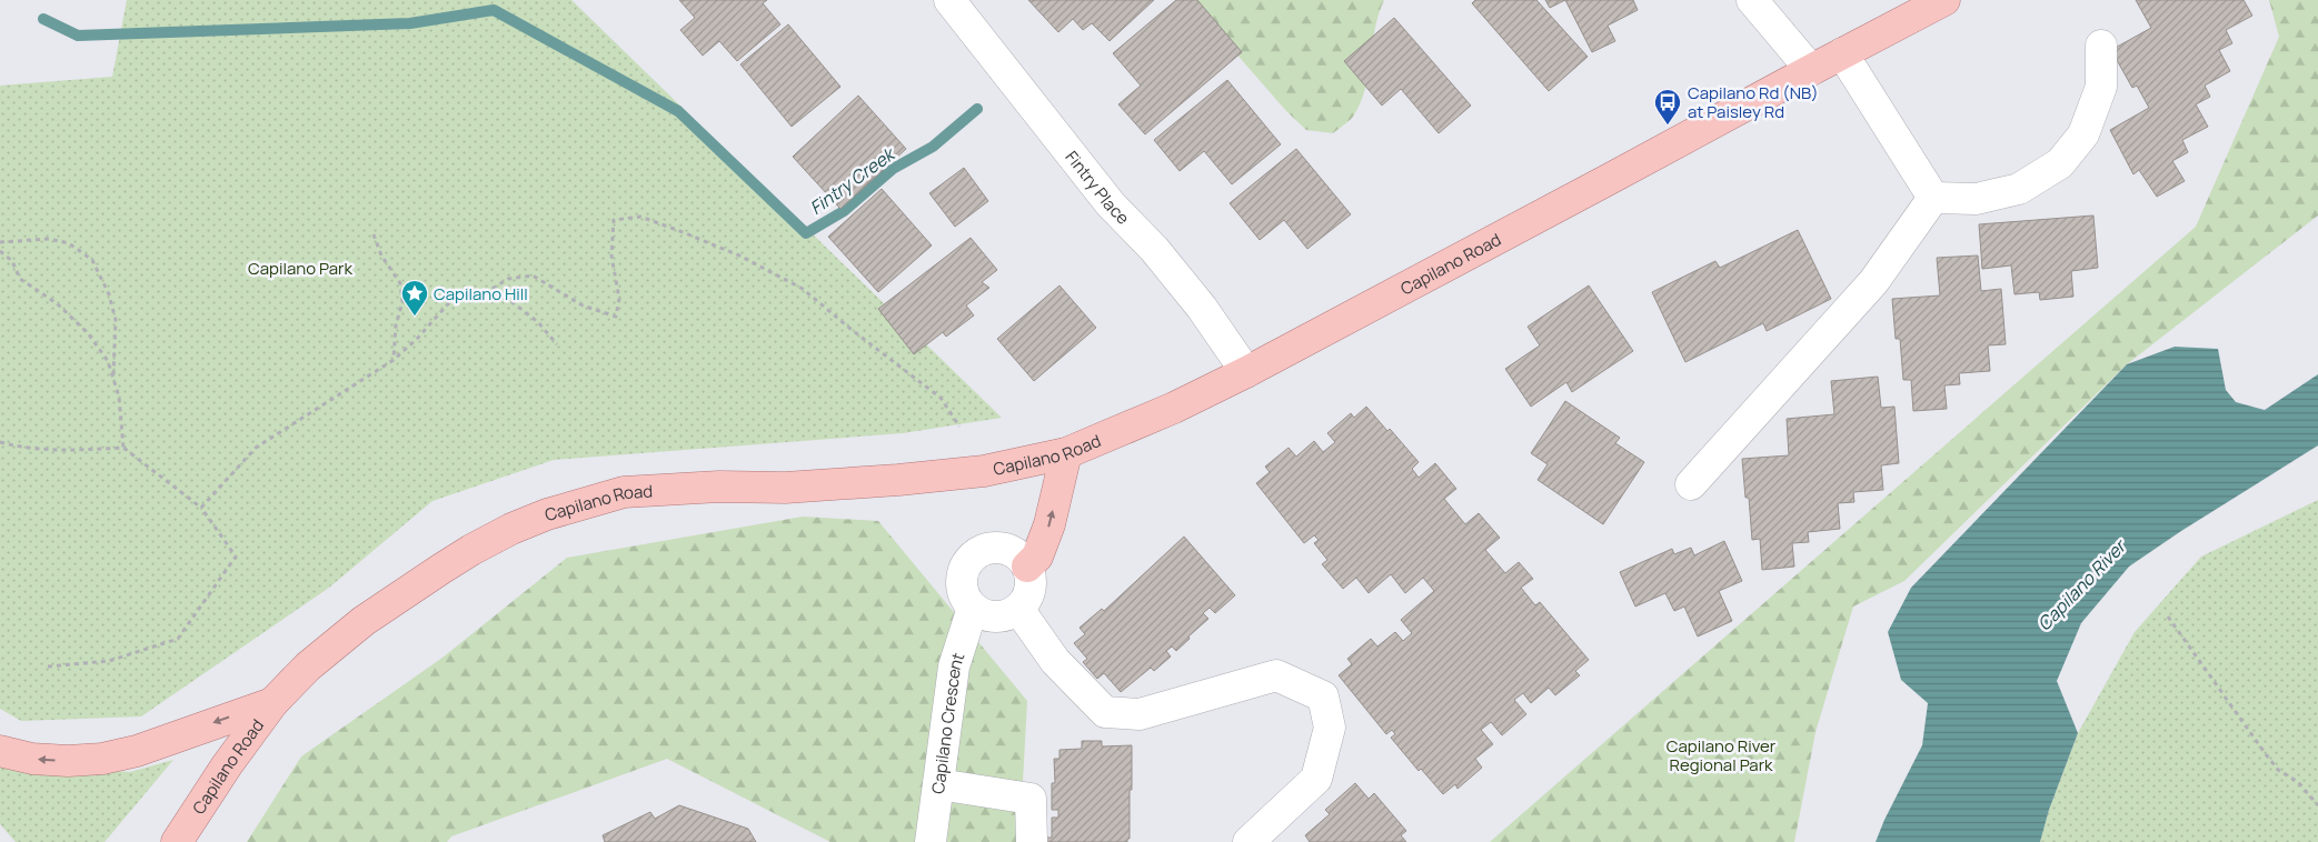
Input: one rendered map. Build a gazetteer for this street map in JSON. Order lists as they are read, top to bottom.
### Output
{
  "streets": {
    "main road": ["Capilano Road"],
    "street": ["Fintry Place", "Capilano Crescent"]
  },
  "crossings": [
    ["Fintry Place", "Capilano Road"]
  ],
  "water": ["Fintry Creek", "Capilano River"],
  "parks": ["Capilano Park", "Capilano River Regional Park"],
  "places": {
    "bus stop": ["Capilano Rd (NB) at Paisley Rd"],
    "place": ["Capilano Hill"]
  }
}
